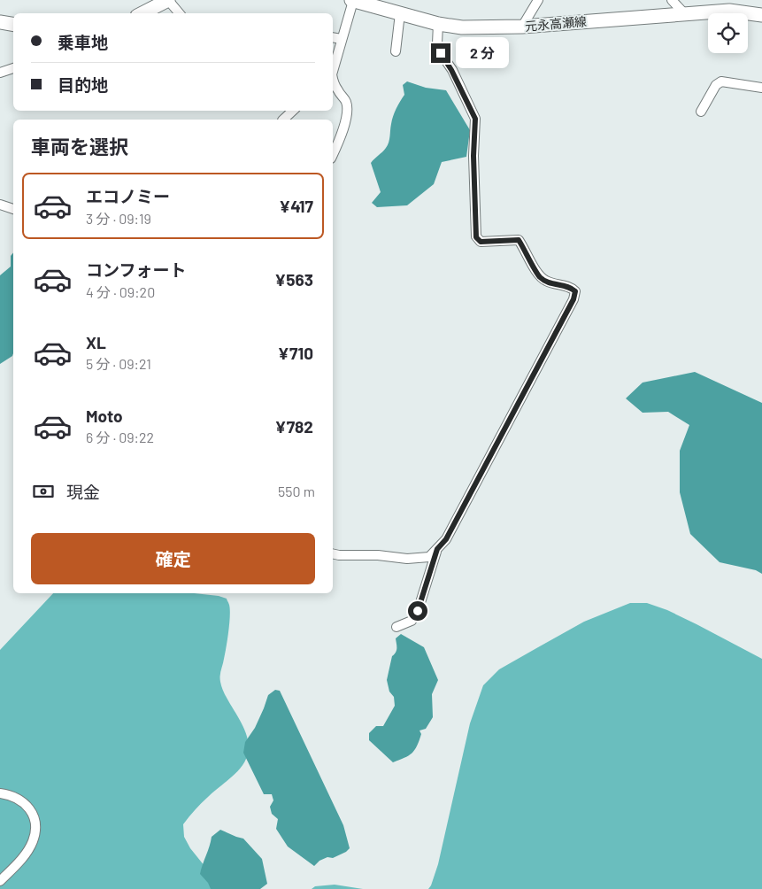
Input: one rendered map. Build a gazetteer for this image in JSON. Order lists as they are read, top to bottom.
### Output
{
  "streets": {
    "main road": ["元永高瀬線"]
  },
  "page": {
    "banner": ["乗車地", "目的地"],
    "bubble": "2 分",
    "heading": "車両を選択",
    "list": [
      {
        "name": "エコノミー",
        "note": "3 分 · 09:19",
        "value": "¥417"
      },
      {
        "name": "コンフォート",
        "note": "4 分 · 09:20",
        "value": "¥563"
      },
      {
        "name": "XL",
        "note": "5 分 · 09:21",
        "value": "¥710"
      },
      {
        "name": "Moto",
        "note": "6 分 · 09:22",
        "value": "¥782"
      }
    ],
    "pay": ["現金", "550 m"],
    "buttons": "確定"
  }
}
